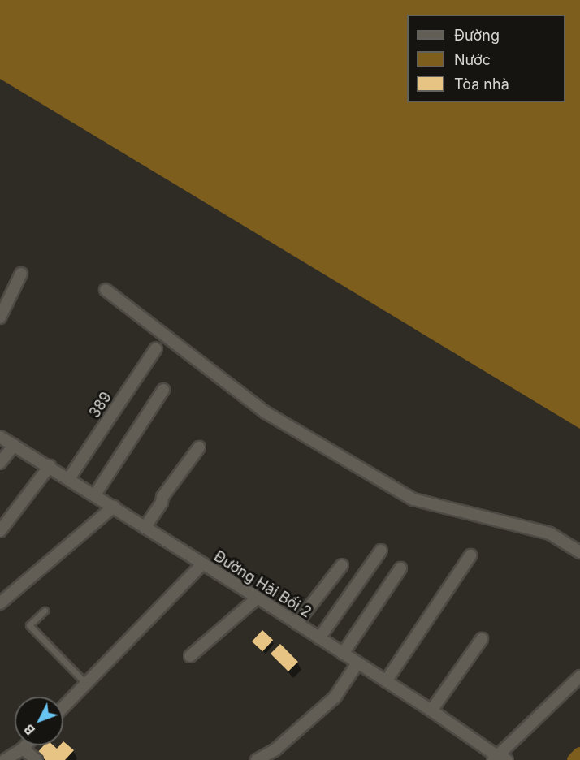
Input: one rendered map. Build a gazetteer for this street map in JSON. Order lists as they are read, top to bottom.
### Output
{
  "streets": {
    "street": ["389", "Đường Hải Bối 2"]
  },
  "crossings": [
    ["389", "Đường Hải Bối 2"]
  ],
  "legend": ["Đường", "Nước", "Tòa nhà"],
  "north": "bottom left"
}
